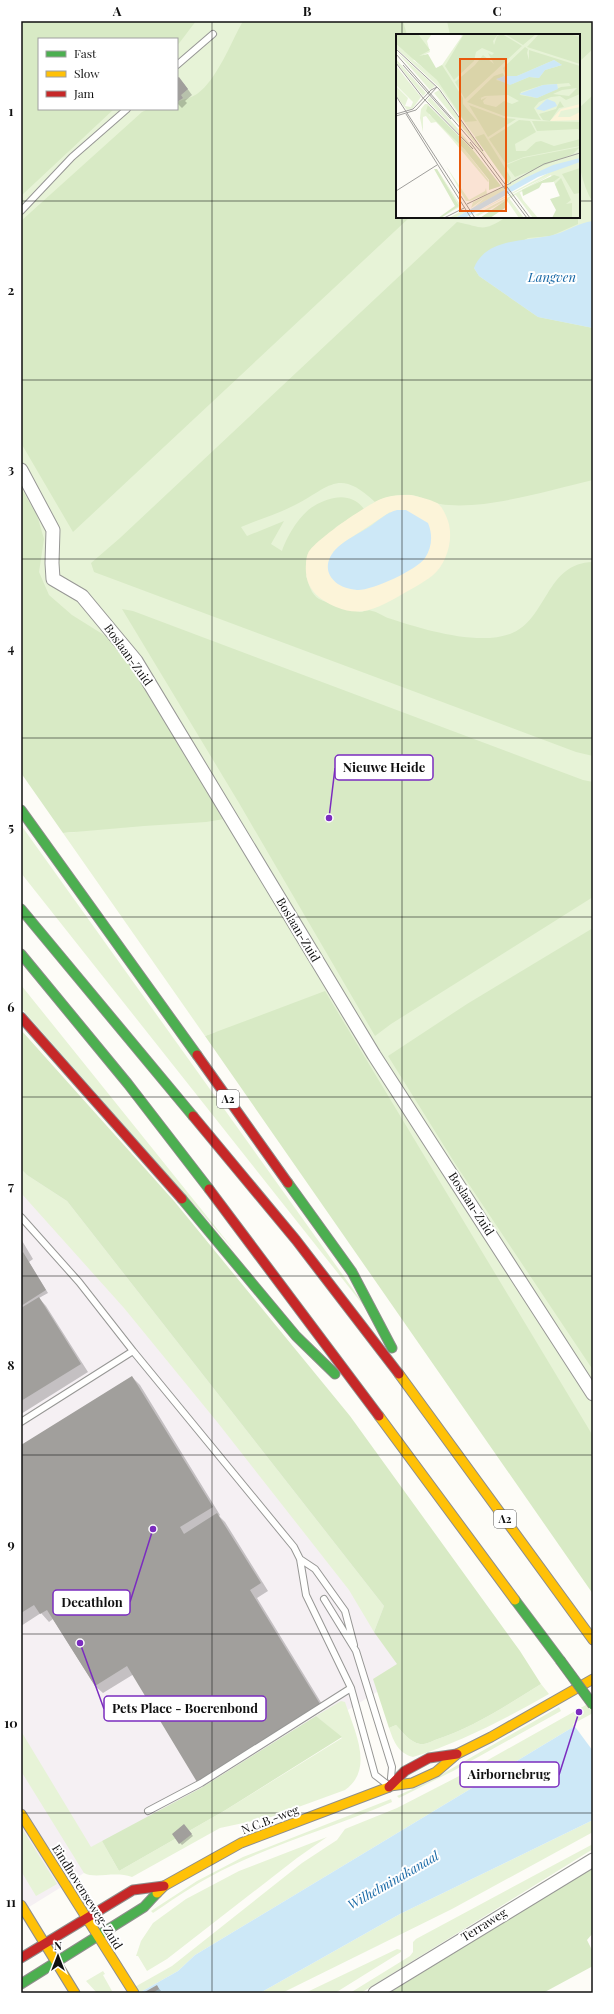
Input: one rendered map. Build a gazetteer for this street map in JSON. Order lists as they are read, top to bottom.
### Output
{
  "streets": {
    "main road": ["A2", "N.C.B.-weg", "Eindhovenseweg-Zuid"],
    "street": ["Boslaan-Zuid", "Terraweg"]
  },
  "crossings": [
    ["N.C.B.-weg", "Eindhovenseweg-Zuid"]
  ],
  "water": ["Langven", "Wilhelminakanaal"],
  "places": [
    "Nieuwe Heide",
    "Decathlon",
    "Pets Place - Boerenbond",
    "Airbornebrug"
  ],
  "legend": ["Fast", "Slow", "Jam"],
  "north": "top",
  "grid": {
    "columns": ["A", "B", "C"],
    "rows": [
      "1",
      "2",
      "3",
      "4",
      "5",
      "6",
      "7",
      "8",
      "9",
      "10",
      "11"
    ]
  }
}
